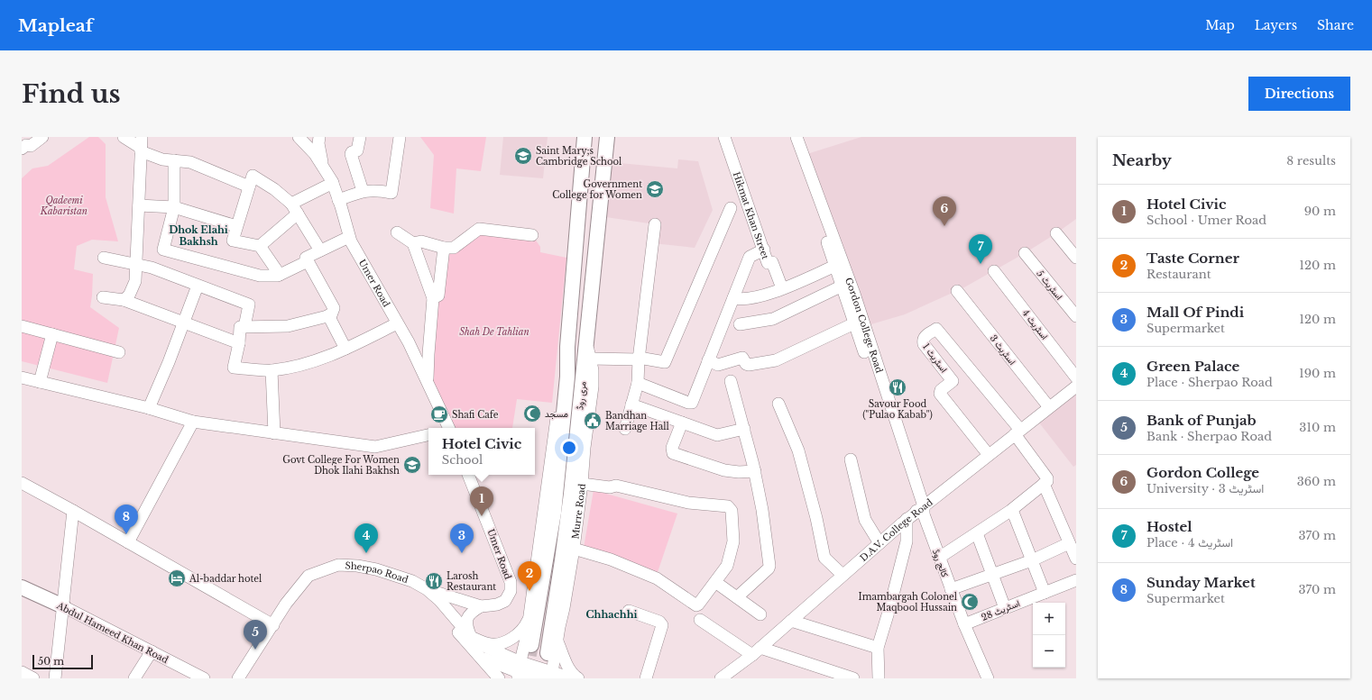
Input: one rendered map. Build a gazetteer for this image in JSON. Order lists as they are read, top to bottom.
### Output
{
  "streets": {
    "main road": ["مری روڈ", "Abdul Hameed Khan Road"],
    "street": [
      "Hikmat Khan Street",
      "Umer Road",
      "اسٹریٹ 5",
      "اسٹریٹ 4",
      "Gordon College Road",
      "اسٹریٹ 3",
      "اسٹریٹ 1",
      "Murre Road",
      "D.A.V. College Road",
      "کالج روڈ",
      "Sherpao Road",
      "اسٹریٹ 28"
    ]
  },
  "crossings": [
    ["Umer Road", "Sherpao Road"],
    ["Gordon College Road", "D.A.V. College Road"],
    ["Gordon College Road", "کالج روڈ"],
    ["اسٹریٹ 3", "D.A.V. College Road"],
    ["اسٹریٹ 1", "D.A.V. College Road"],
    ["مری روڈ", "Murre Road"],
    ["D.A.V. College Road", "کالج روڈ"],
    ["کالج روڈ", "اسٹریٹ 28"]
  ],
  "districts": ["Dhok Elahi Bakhsh", "Chhachhi"],
  "parks": ["Qadeemi Kabaristan", "Shah De Tahlian"],
  "places": {
    "school or university": ["Saint Mary;s Cambridge School", "Government College for Women", "Govt College For Women Dhok Ilahi Bakhsh"],
    "restaurant": ["Savour Food (\"Pulao Kabab\")", "Larosh Restaurant"],
    "mosque": ["مسجد", "Imambargah Colonel Maqbool Hussain"],
    "cafe": ["Shafi Cafe"],
    "public building": ["Bandhan Marriage Hall"],
    "hotel": ["Al-baddar hotel"]
  },
  "scale_bar": "50 m",
  "page": {
    "header": "Mapleaf",
    "nav": ["Map", "Layers", "Share"],
    "buttons": "Directions",
    "title": "Find us",
    "heading": ["Nearby", "8 results"],
    "list": [
      {
        "mark": "1",
        "name": "Hotel Civic",
        "note": "School · Umer Road",
        "value": "90 m"
      },
      {
        "mark": "2",
        "name": "Taste Corner",
        "note": "Restaurant",
        "value": "120 m"
      },
      {
        "mark": "3",
        "name": "Mall Of Pindi",
        "note": "Supermarket",
        "value": "120 m"
      },
      {
        "mark": "4",
        "name": "Green Palace",
        "note": "Place · Sherpao Road",
        "value": "190 m"
      },
      {
        "mark": "5",
        "name": "Bank of Punjab",
        "note": "Bank · Sherpao Road",
        "value": "310 m"
      },
      {
        "mark": "6",
        "name": "Gordon College",
        "note": "University · اسٹریٹ 3",
        "value": "360 m"
      },
      {
        "mark": "7",
        "name": "Hostel",
        "note": "Place · اسٹریٹ 4",
        "value": "370 m"
      },
      {
        "mark": "8",
        "name": "Sunday Market",
        "note": "Supermarket",
        "value": "370 m"
      }
    ],
    "pins": [
      "6",
      "7",
      "1",
      "8",
      "3",
      "4",
      "2",
      "5"
    ],
    "popup": ["Hotel Civic", "School"],
    "map_buttons": ["+", "−"],
    "scale": "50 m"
  }
}
